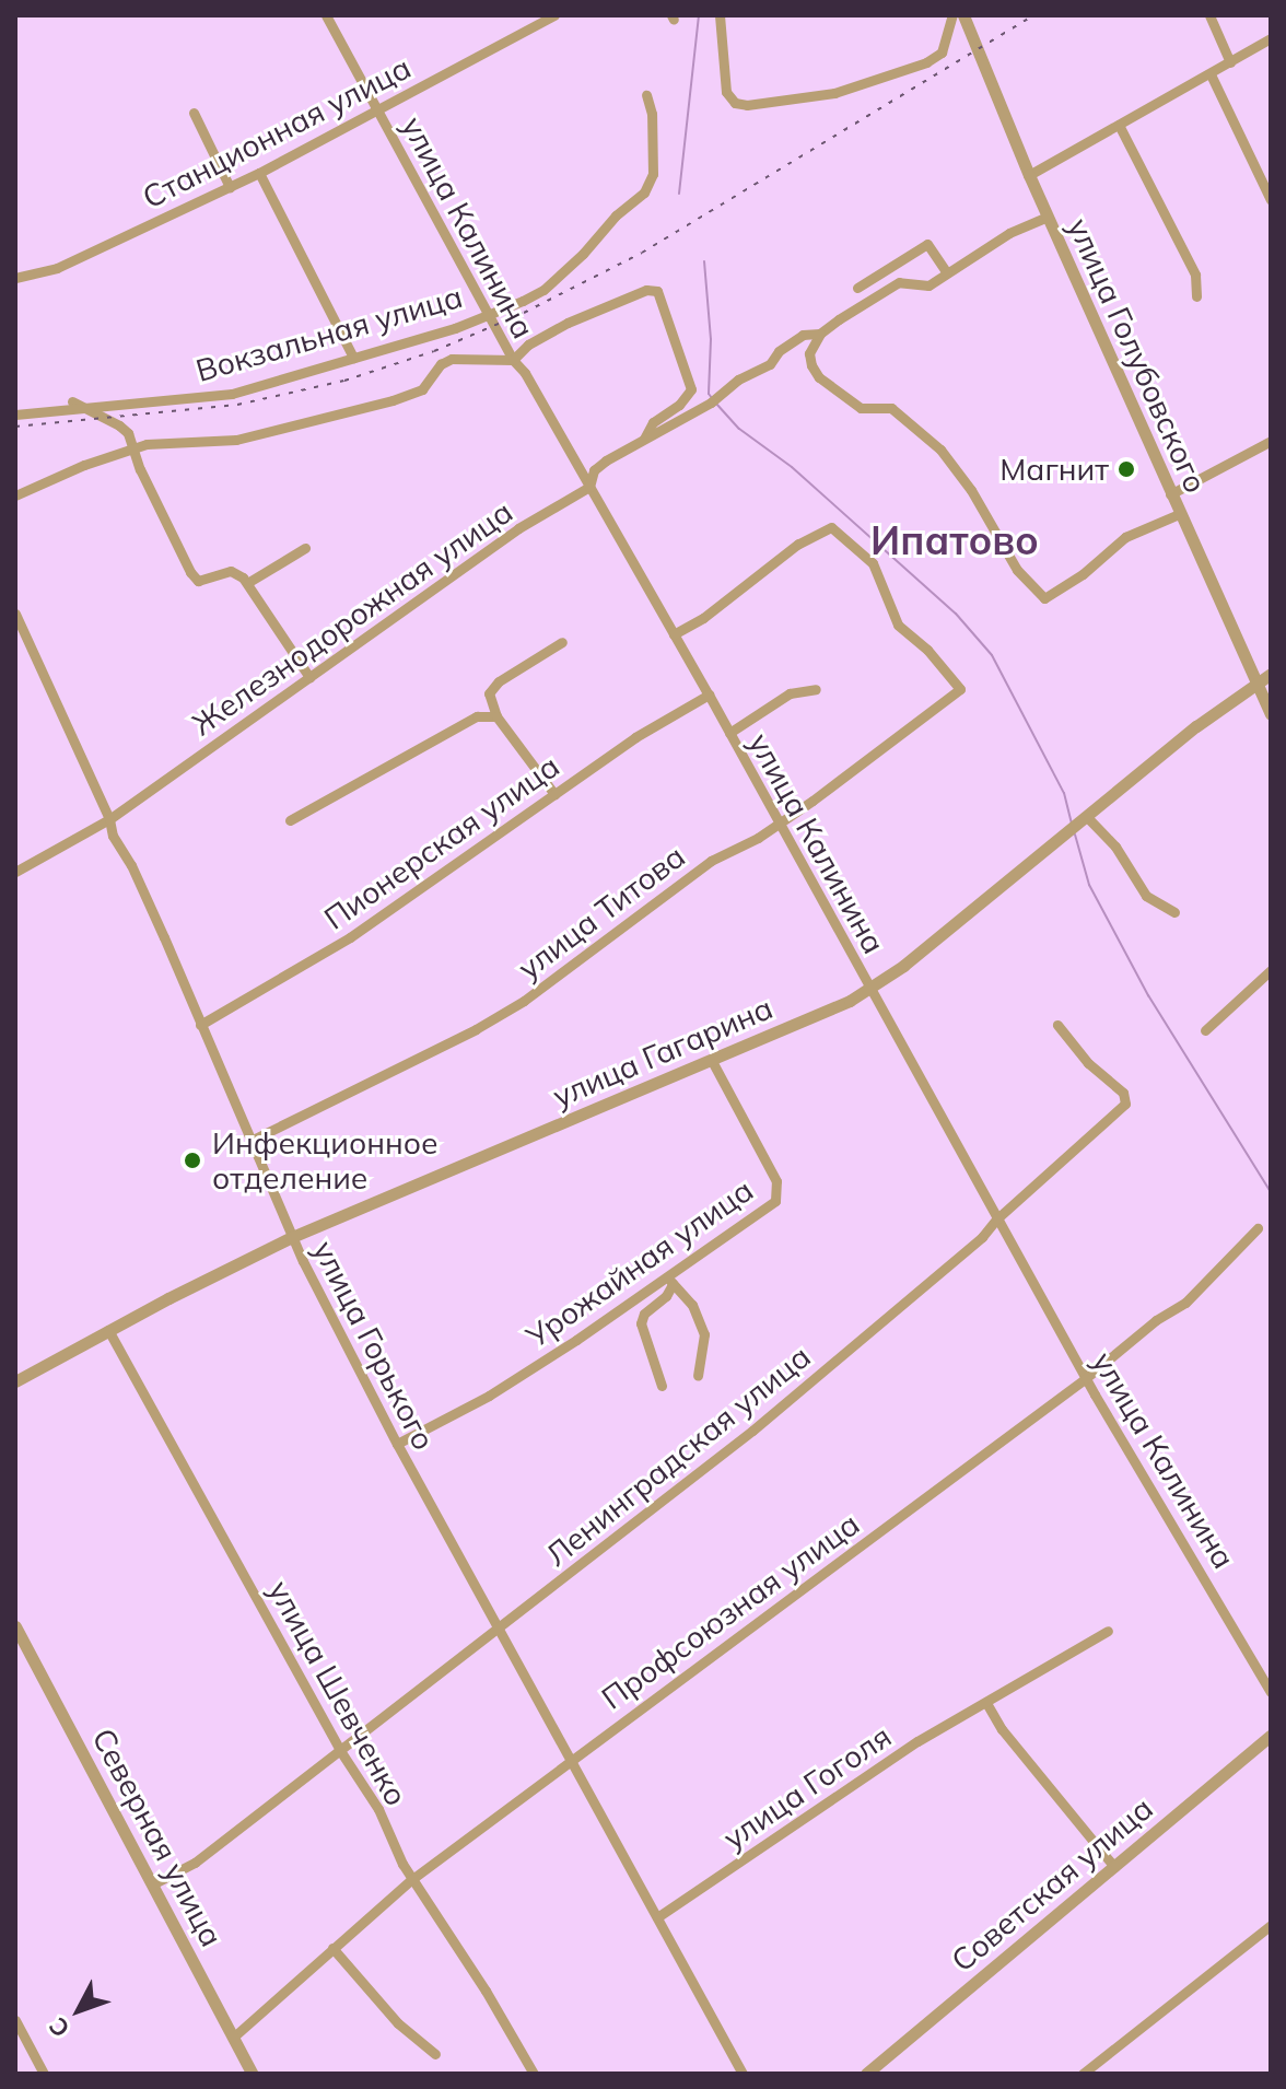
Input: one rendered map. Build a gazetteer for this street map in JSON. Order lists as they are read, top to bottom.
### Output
{
  "streets": {
    "street": [
      "Станционная улица",
      "улица Калинина",
      "Вокзальная улица",
      "улица Голубовского",
      "Железнодорожная улица",
      "Пионерская улица",
      "улица Титова",
      "улица Гагарина",
      "Урожайная улица",
      "улица Горького",
      "Ленинградская улица",
      "Профсоюзная улица",
      "улица Шевченко",
      "улица Гоголя",
      "Северная улица",
      "Советская улица"
    ]
  },
  "crossings": [
    ["Станционная улица", "улица Калинина"],
    ["улица Калинина", "Вокзальная улица"],
    ["улица Калинина", "Железнодорожная улица"],
    ["улица Калинина", "Пионерская улица"],
    ["улица Калинина", "улица Титова"],
    ["улица Калинина", "улица Гагарина"],
    ["улица Калинина", "Ленинградская улица"],
    ["улица Калинина", "Профсоюзная улица"],
    ["улица Голубовского", "улица Гагарина"],
    ["Железнодорожная улица", "улица Горького"],
    ["Пионерская улица", "улица Горького"],
    ["улица Титова", "улица Горького"],
    ["улица Гагарина", "Урожайная улица"],
    ["улица Гагарина", "улица Горького"],
    ["улица Гагарина", "улица Шевченко"],
    ["Урожайная улица", "улица Горького"],
    ["улица Горького", "Ленинградская улица"],
    ["улица Горького", "Профсоюзная улица"],
    ["улица Горького", "улица Гоголя"],
    ["Ленинградская улица", "улица Шевченко"],
    ["Ленинградская улица", "Северная улица"],
    ["Профсоюзная улица", "улица Шевченко"],
    ["Профсоюзная улица", "Северная улица"]
  ],
  "districts": ["Ипатово"],
  "places": ["Магнит", "Инфекционное отделение"],
  "north": "bottom left"
}
